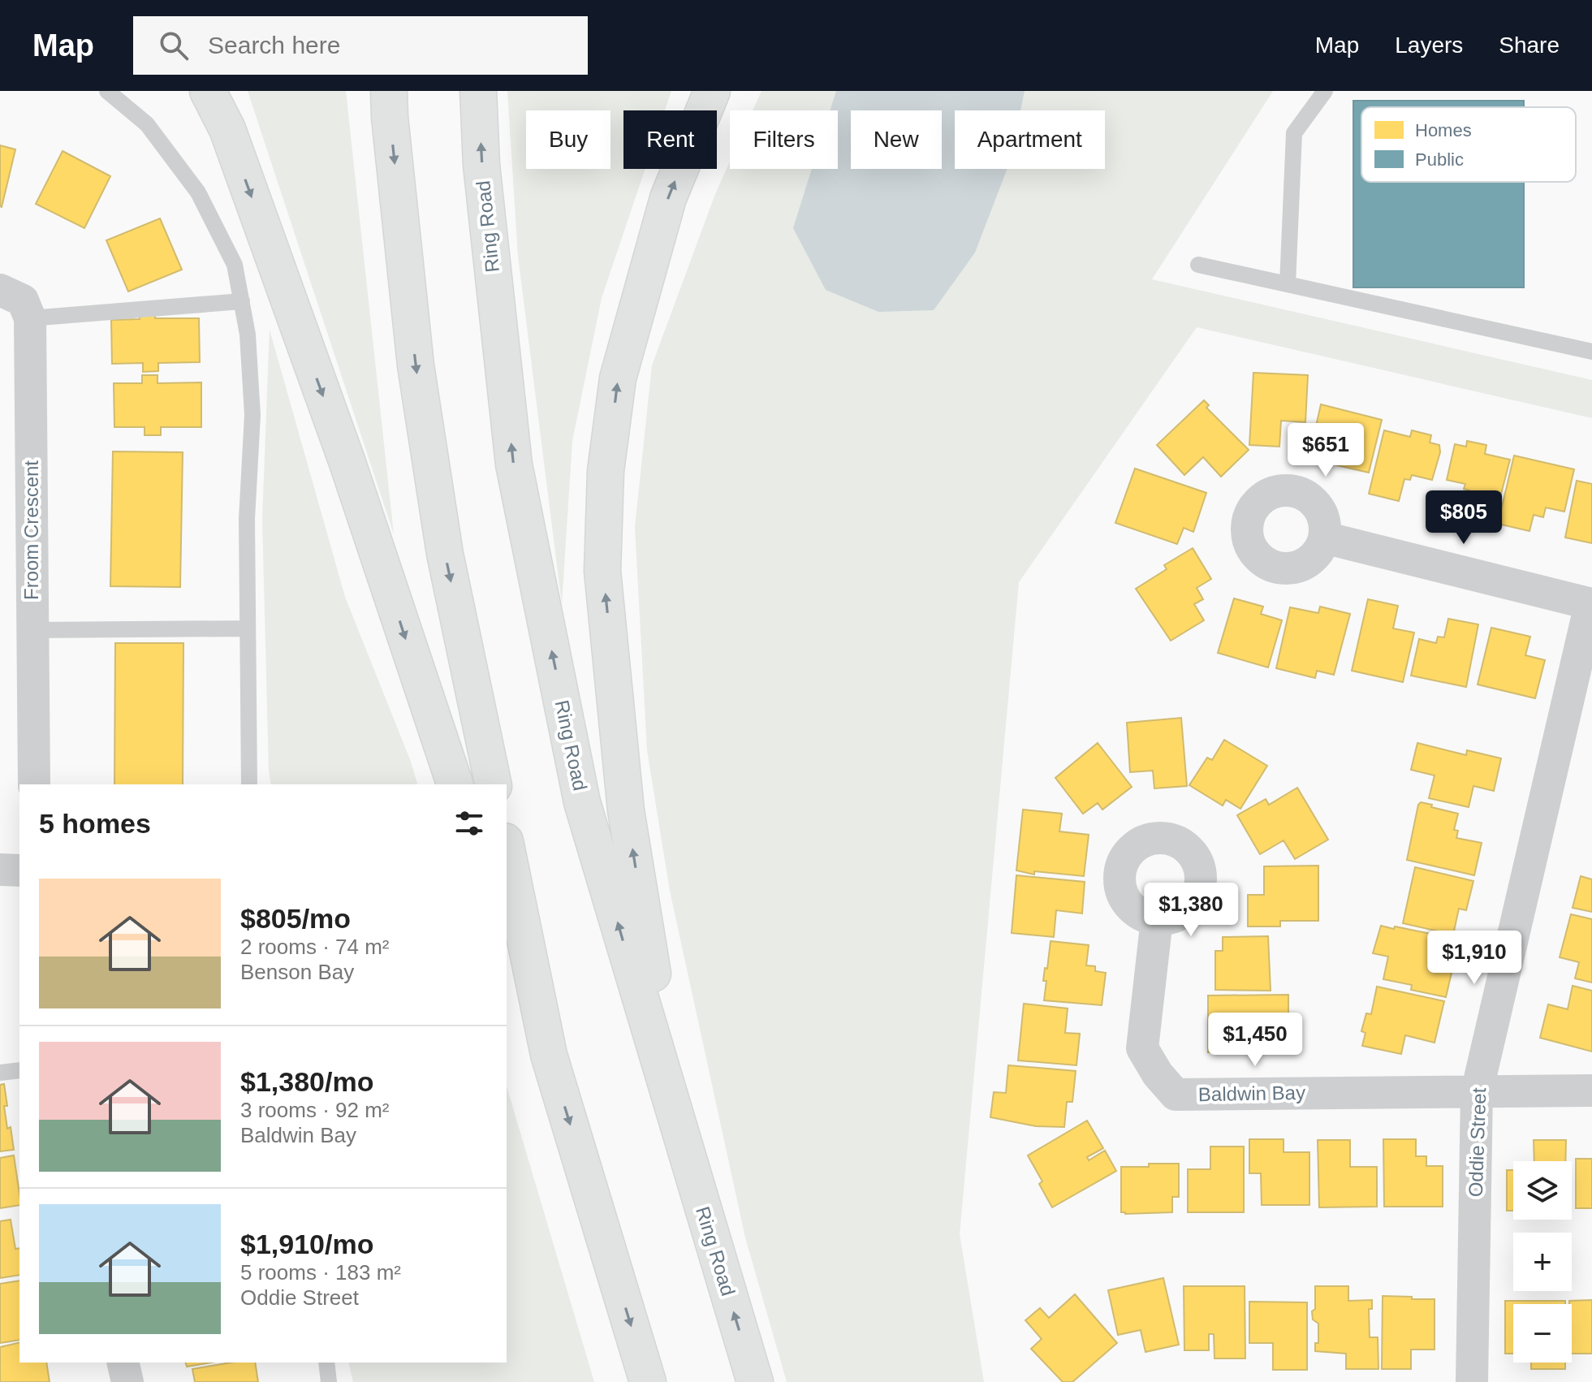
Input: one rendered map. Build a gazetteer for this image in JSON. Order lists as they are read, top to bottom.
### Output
{
  "streets": {
    "highway": ["Ring Road"],
    "street": ["Froom Crescent", "Baldwin Bay", "Oddie Street"]
  },
  "crossings": [
    ["Baldwin Bay", "Oddie Street"]
  ],
  "legend": ["Homes", "Public"],
  "page": {
    "header": "Map",
    "search": "Search here",
    "nav": ["Map", "Layers", "Share"],
    "chip": [
      "Buy",
      "Rent",
      "Filters",
      "New",
      "Apartment"
    ],
    "price": [
      "$651",
      "$805",
      "$1,380",
      "$1,910",
      "$1,450"
    ],
    "heading": "5 homes",
    "list": [
      {
        "name": "$805/mo",
        "note": "2 rooms · 74 m² · Benson Bay"
      },
      {
        "name": "$1,380/mo",
        "note": "3 rooms · 92 m² · Baldwin Bay"
      },
      {
        "name": "$1,910/mo",
        "note": "5 rooms · 183 m² · Oddie Street"
      }
    ],
    "map_buttons": ["+", "−"]
  }
}
